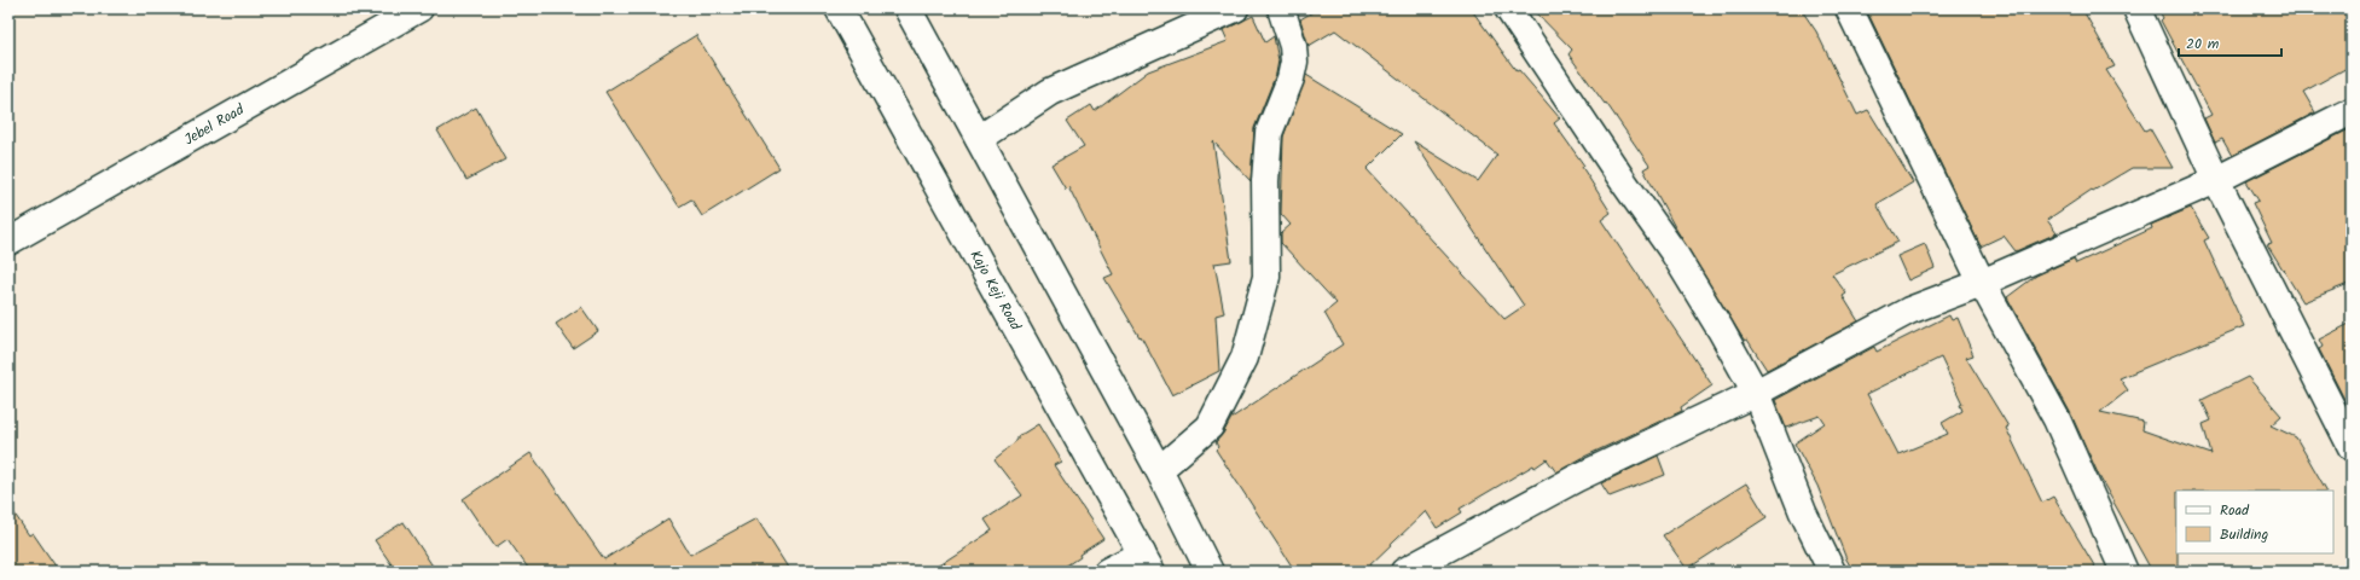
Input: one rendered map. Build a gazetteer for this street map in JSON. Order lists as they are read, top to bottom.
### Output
{
  "streets": {
    "street": ["Jebel Road", "Kajo Keji Road"]
  },
  "legend": ["Road", "Building"],
  "scale_bar": "20 m"
}
